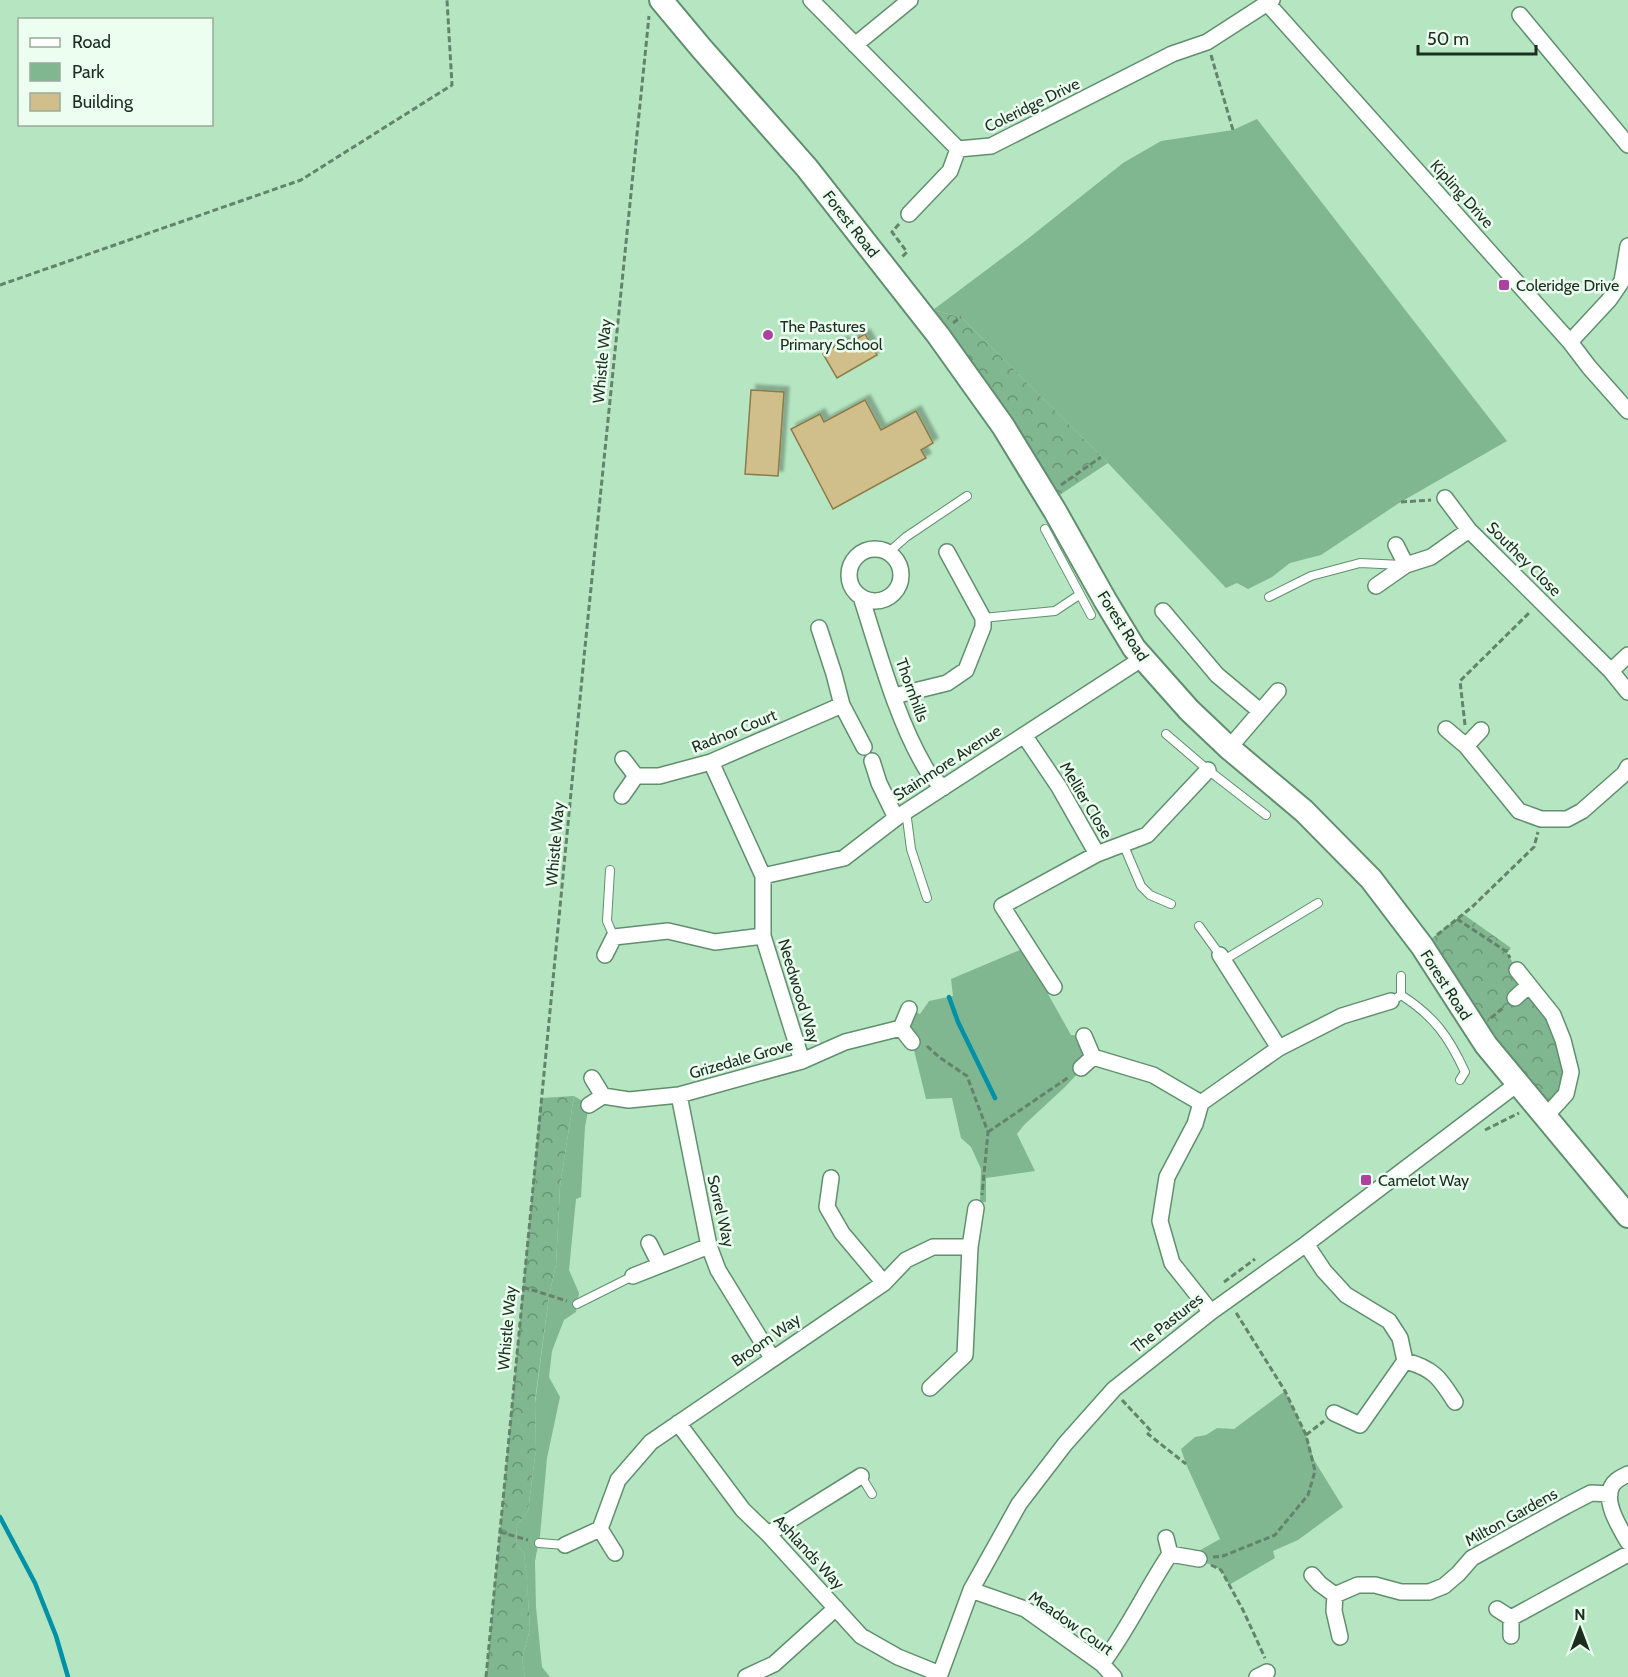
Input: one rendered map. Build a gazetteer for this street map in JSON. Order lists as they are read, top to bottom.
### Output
{
  "streets": {
    "street": [
      "Coleridge Drive",
      "Kipling Drive",
      "Forest Road",
      "Southey Close",
      "Thornhills",
      "Radnor Court",
      "Stainmore Avenue",
      "Mellier Close",
      "Needwood Way",
      "Grizedale Grove",
      "Sorrel Way",
      "The Pastures",
      "Broom Way",
      "Milton Gardens",
      "Ashlands Way",
      "Meadow Court"
    ],
    "path": ["Whistle Way"]
  },
  "crossings": [
    ["Coleridge Drive", "Kipling Drive"],
    ["Forest Road", "Whistle Way"],
    ["Forest Road", "Stainmore Avenue"],
    ["Forest Road", "The Pastures"],
    ["Thornhills", "Stainmore Avenue"],
    ["Radnor Court", "Needwood Way"],
    ["Stainmore Avenue", "Mellier Close"],
    ["Stainmore Avenue", "Needwood Way"],
    ["Needwood Way", "Grizedale Grove"],
    ["Grizedale Grove", "Sorrel Way"],
    ["Sorrel Way", "Broom Way"],
    ["The Pastures", "Ashlands Way"],
    ["The Pastures", "Meadow Court"],
    ["Broom Way", "Ashlands Way"]
  ],
  "places": {
    "transit": ["Coleridge Drive", "Camelot Way"],
    "other": ["The Pastures Primary School"]
  },
  "legend": ["Road", "Park", "Building"],
  "scale_bar": "50 m",
  "north": "top"
}
